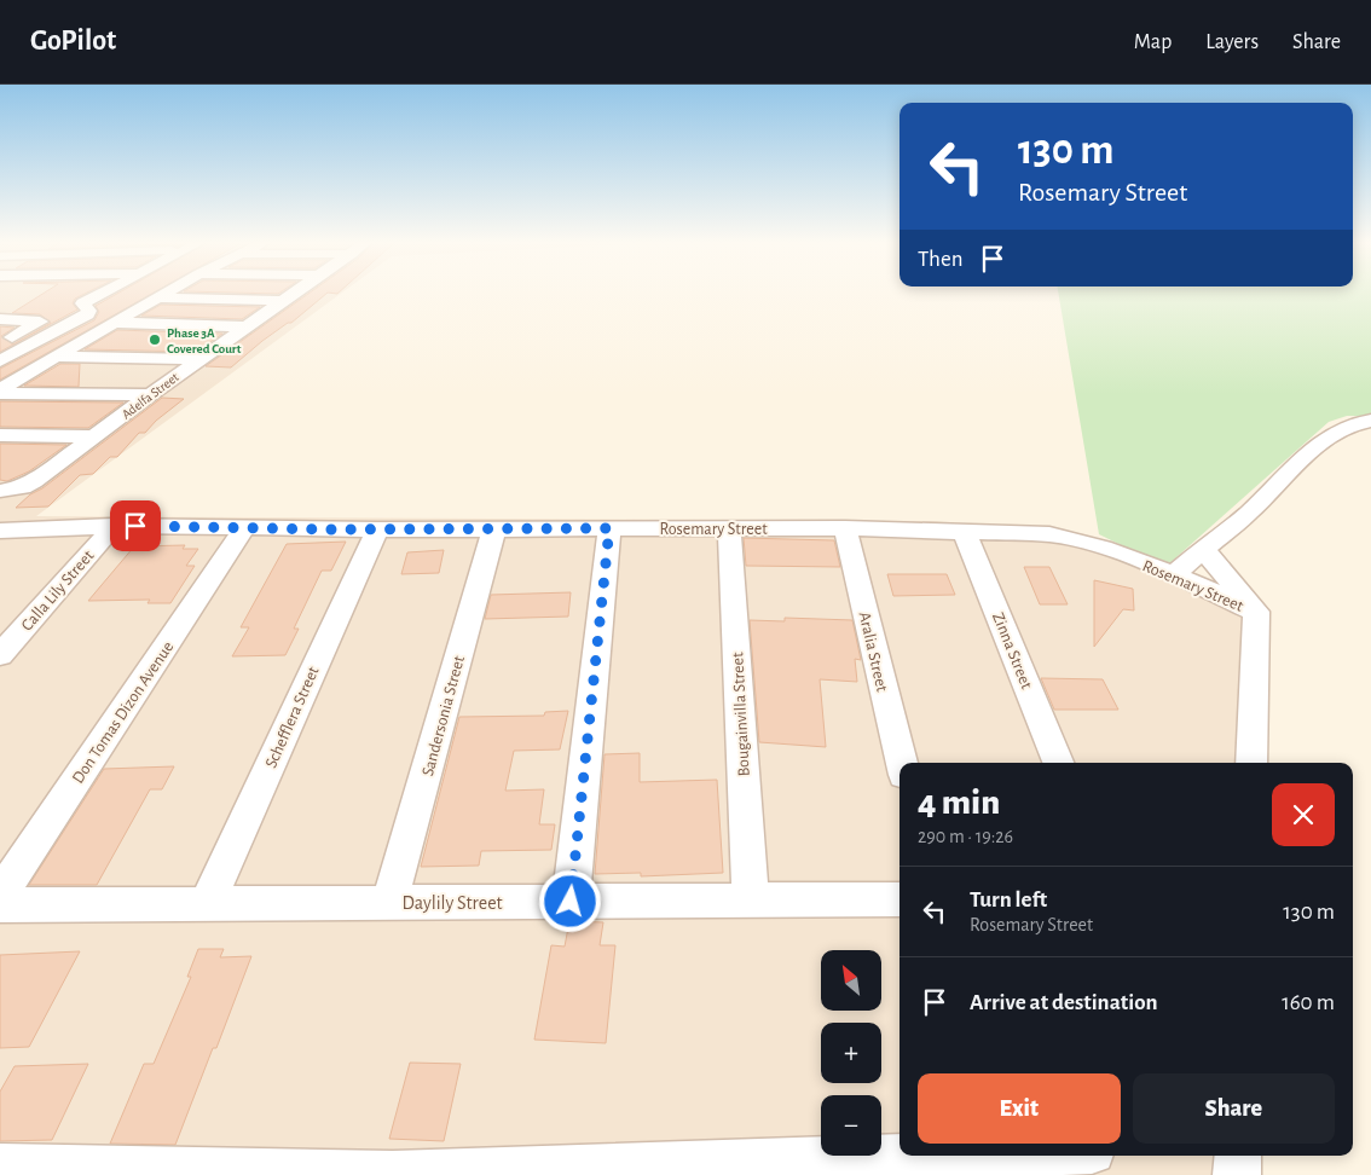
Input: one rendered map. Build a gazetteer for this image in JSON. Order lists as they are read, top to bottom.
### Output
{
  "streets": {
    "street": [
      "Adelfa Street",
      "Rosemary Street",
      "Calla Lily Street",
      "Zinna Street",
      "Aralia Street",
      "Don Tomas Dizon Avenue",
      "Bougainvilla Street",
      "Sandersonia Street",
      "Schefflera Street",
      "Daylily Street"
    ]
  },
  "crossings": [
    ["Rosemary Street", "Calla Lily Street"],
    ["Rosemary Street", "Zinna Street"],
    ["Rosemary Street", "Aralia Street"],
    ["Rosemary Street", "Don Tomas Dizon Avenue"],
    ["Rosemary Street", "Bougainvilla Street"],
    ["Rosemary Street", "Sandersonia Street"],
    ["Rosemary Street", "Schefflera Street"],
    ["Bougainvilla Street", "Daylily Street"],
    ["Sandersonia Street", "Daylily Street"],
    ["Schefflera Street", "Daylily Street"]
  ],
  "places": ["Phase 3A Covered Court"],
  "north": "top left",
  "page": {
    "header": "GoPilot",
    "nav": ["Map", "Layers", "Share"],
    "turn": ["130 m", "Rosemary Street"],
    "then": "Then",
    "heading": ["4 min", "290 m · 19:26"],
    "list": [
      {
        "name": "Turn left",
        "note": "Rosemary Street",
        "value": "130 m"
      },
      {
        "name": "Arrive at destination",
        "value": "160 m"
      }
    ],
    "map_buttons": ["+", "−"],
    "buttons": ["Exit", "Share"]
  }
}
